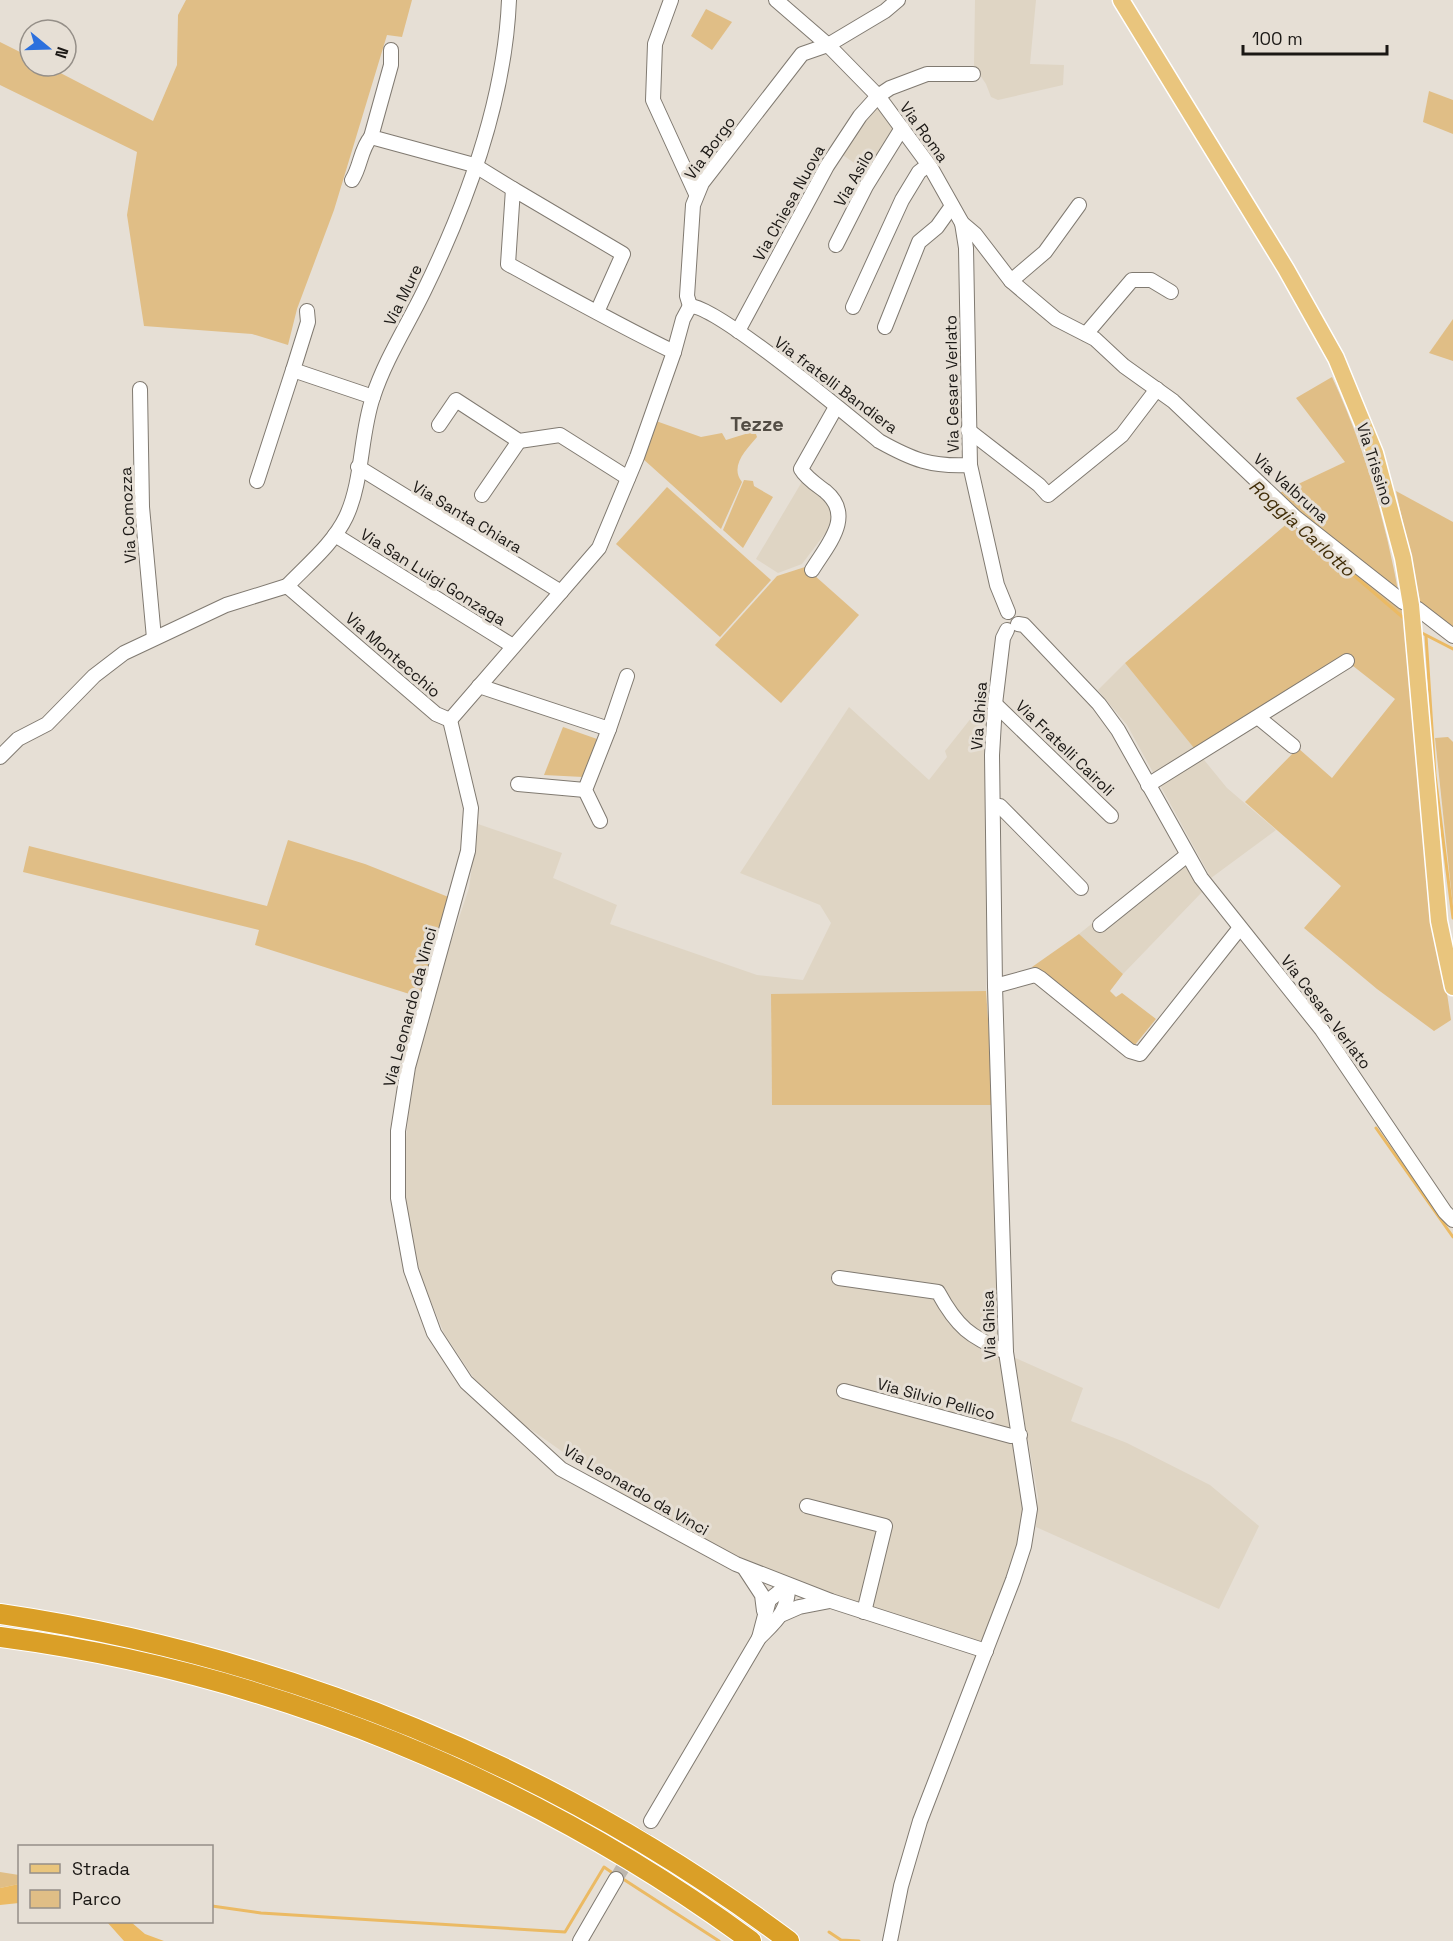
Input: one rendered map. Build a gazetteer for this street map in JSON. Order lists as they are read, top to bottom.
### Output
{
  "streets": {
    "main road": ["Via Trissino"],
    "street": [
      "Via Roma",
      "Via Borgo",
      "Via Asilo",
      "Via Chiesa Nuova",
      "Via Mure",
      "Via Cesare Verlato",
      "Via fratelli Bandiera",
      "Via Valbruna",
      "Via Comozza",
      "Via Santa Chiara",
      "Via San Luigi Gonzaga",
      "Via Montecchio",
      "Via Ghisa",
      "Via Fratelli Cairoli",
      "Via Leonardo da Vinci",
      "Via Silvio Pellico"
    ]
  },
  "crossings": [
    ["Via Roma", "Via Borgo"],
    ["Via Roma", "Via Asilo"],
    ["Via Roma", "Via Chiesa Nuova"],
    ["Via Roma", "Via Cesare Verlato"],
    ["Via Roma", "Via Valbruna"],
    ["Via Borgo", "Via fratelli Bandiera"],
    ["Via Chiesa Nuova", "Via fratelli Bandiera"],
    ["Via Mure", "Via Santa Chiara"],
    ["Via Mure", "Via San Luigi Gonzaga"],
    ["Via Mure", "Via Montecchio"],
    ["Via Cesare Verlato", "Via fratelli Bandiera"],
    ["Via Cesare Verlato", "Via Ghisa"],
    ["Via Trissino", "Via Valbruna"],
    ["Via Montecchio", "Via Leonardo da Vinci"],
    ["Via Ghisa", "Via Fratelli Cairoli"],
    ["Via Ghisa", "Via Leonardo da Vinci"],
    ["Via Ghisa", "Via Silvio Pellico"]
  ],
  "districts": ["Tezze"],
  "water": ["Roggia Carlotto"],
  "legend": ["Strada", "Parco"],
  "scale_bar": "100 m",
  "north": "right"
}
